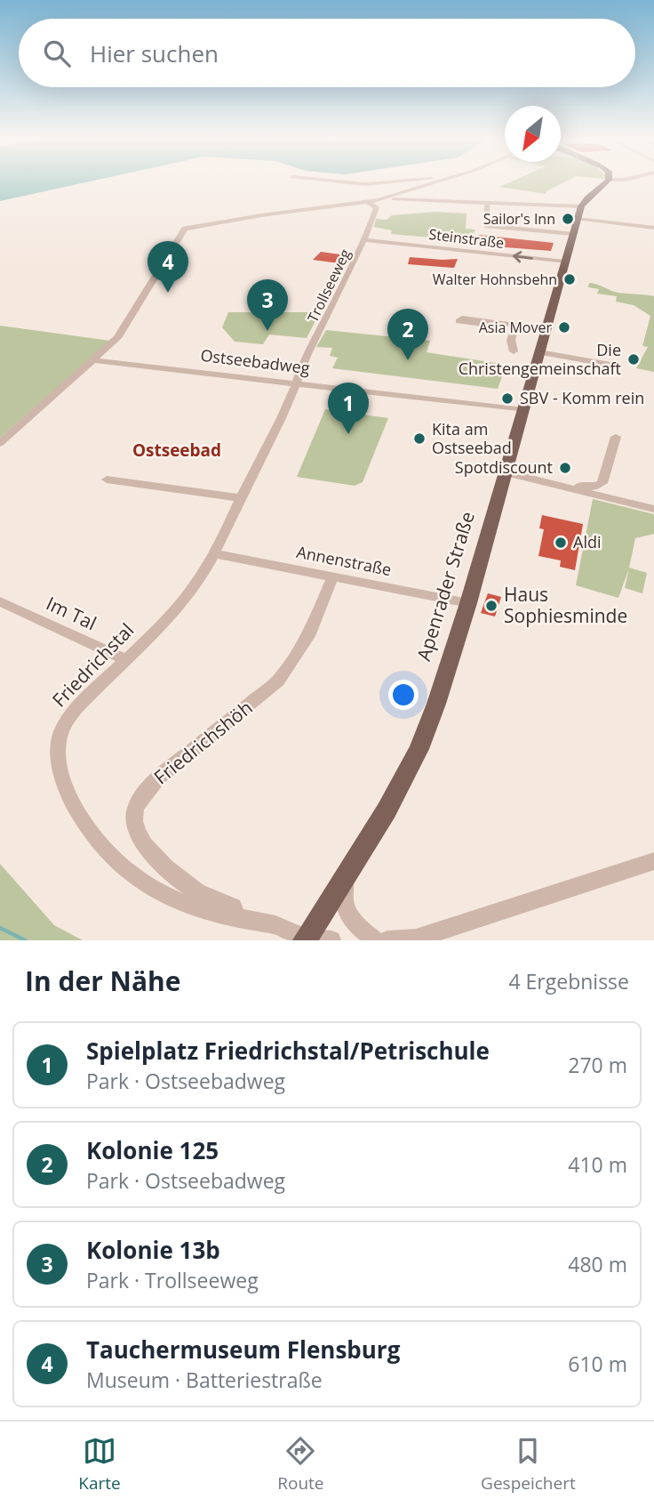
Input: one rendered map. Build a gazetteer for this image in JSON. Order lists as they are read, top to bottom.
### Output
{
  "streets": {
    "main road": ["Apenrader Straße"],
    "street": [
      "Steinstraße",
      "Trollseeweg",
      "Ostseebadweg",
      "Annenstraße",
      "Im Tal",
      "Friedrichstal",
      "Friedrichshöh"
    ]
  },
  "crossings": [
    ["Steinstraße", "Trollseeweg"],
    ["Steinstraße", "Apenrader Straße"],
    ["Trollseeweg", "Ostseebadweg"],
    ["Trollseeweg", "Friedrichstal"],
    ["Ostseebadweg", "Apenrader Straße"],
    ["Ostseebadweg", "Friedrichstal"],
    ["Annenstraße", "Apenrader Straße"],
    ["Annenstraße", "Friedrichstal"],
    ["Annenstraße", "Friedrichshöh"],
    ["Apenrader Straße", "Friedrichshöh"],
    ["Im Tal", "Friedrichstal"],
    ["Friedrichstal", "Friedrichshöh"]
  ],
  "districts": ["Ostseebad"],
  "places": [
    "Sailor's Inn",
    "Walter Hohnsbehn",
    "Asia Mover",
    "Die Christengemeinschaft",
    "SBV - Komm rein",
    "Kita am Ostseebad",
    "Spotdiscount",
    "Aldi",
    "Haus Sophiesminde"
  ],
  "north": "bottom left",
  "page": {
    "search": "Hier suchen",
    "pins": [
      "4",
      "3",
      "2",
      "1"
    ],
    "heading": ["In der Nähe", "4 Ergebnisse"],
    "list": [
      {
        "mark": "1",
        "name": "Spielplatz Friedrichstal/Petrischule",
        "note": "Park · Ostseebadweg",
        "value": "270 m"
      },
      {
        "mark": "2",
        "name": "Kolonie 125",
        "note": "Park · Ostseebadweg",
        "value": "410 m"
      },
      {
        "mark": "3",
        "name": "Kolonie 13b",
        "note": "Park · Trollseeweg",
        "value": "480 m"
      },
      {
        "mark": "4",
        "name": "Tauchermuseum Flensburg",
        "note": "Museum · Batteriestraße",
        "value": "610 m"
      }
    ],
    "nav": ["Karte", "Route", "Gespeichert"]
  }
}
